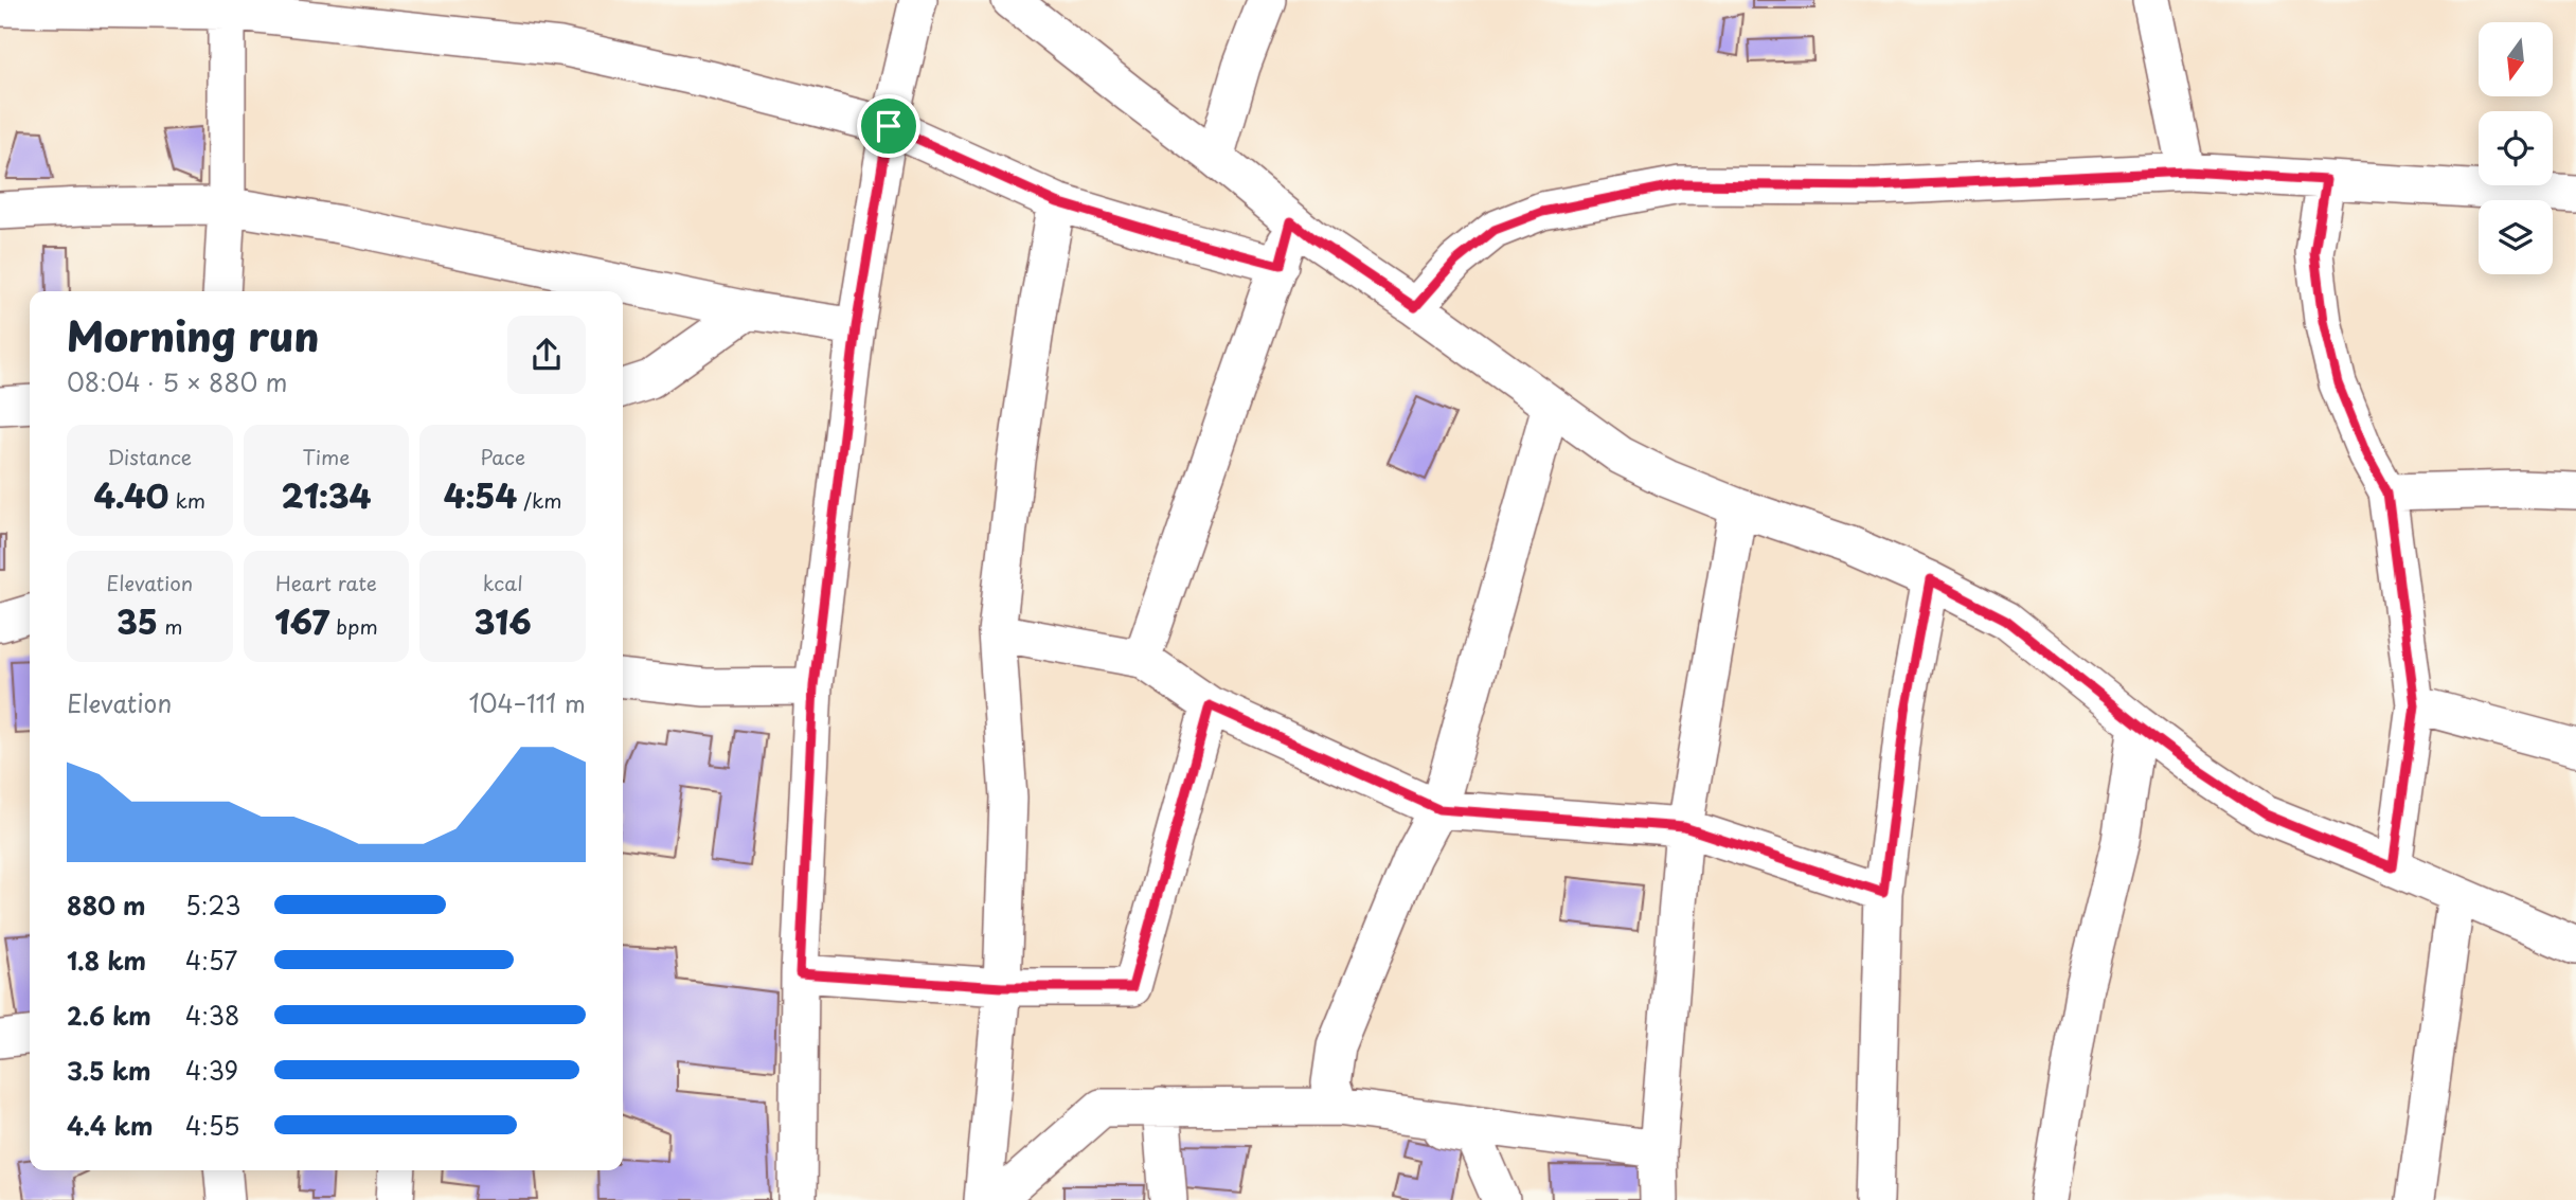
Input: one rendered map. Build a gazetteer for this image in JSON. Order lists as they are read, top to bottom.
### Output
{
  "north": "bottom",
  "page": {
    "heading": ["Morning run", "08:04 · 5 × 880 m"],
    "stats": [
      ["Distance", "4.40 km"],
      ["Time", "21:34"],
      ["Pace", "4:54 /km"],
      ["Elevation", "35 m"],
      ["Heart rate", "167 bpm"],
      ["kcal", "316"]
    ],
    "chart": ["Elevation", "104–111 m"],
    "list": [
      {
        "name": "880 m",
        "note": "5:23"
      },
      {
        "name": "1.8 km",
        "note": "4:57"
      },
      {
        "name": "2.6 km",
        "note": "4:38"
      },
      {
        "name": "3.5 km",
        "note": "4:39"
      },
      {
        "name": "4.4 km",
        "note": "4:55"
      }
    ]
  }
}
